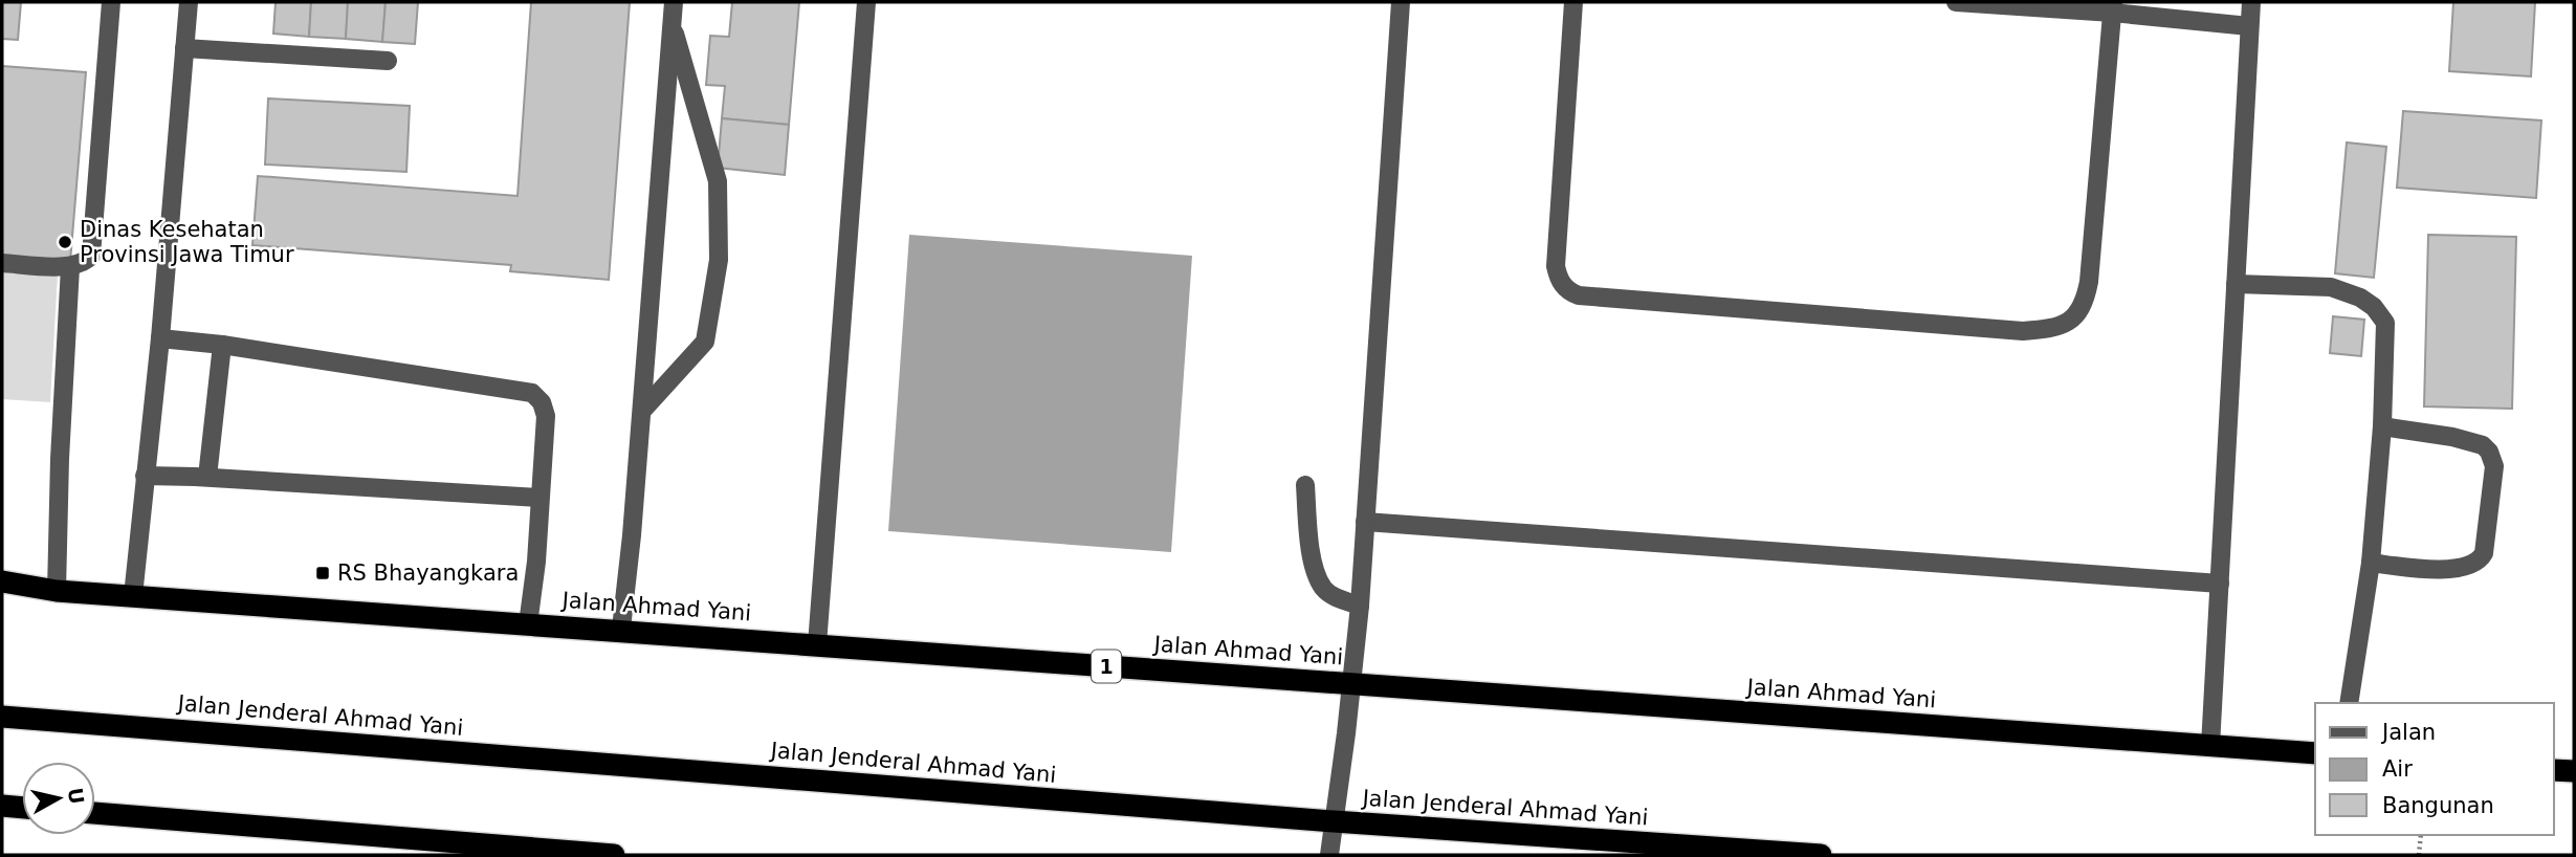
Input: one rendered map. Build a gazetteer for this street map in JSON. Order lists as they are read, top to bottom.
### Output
{
  "streets": {
    "highway": ["Jalan Ahmad Yani", "1", "Jalan Jenderal Ahmad Yani"]
  },
  "places": {
    "other": ["Dinas Kesehatan Provinsi Jawa Timur"],
    "transit": ["RS Bhayangkara"]
  },
  "legend": ["Jalan", "Air", "Bangunan"],
  "north": "right"
}
